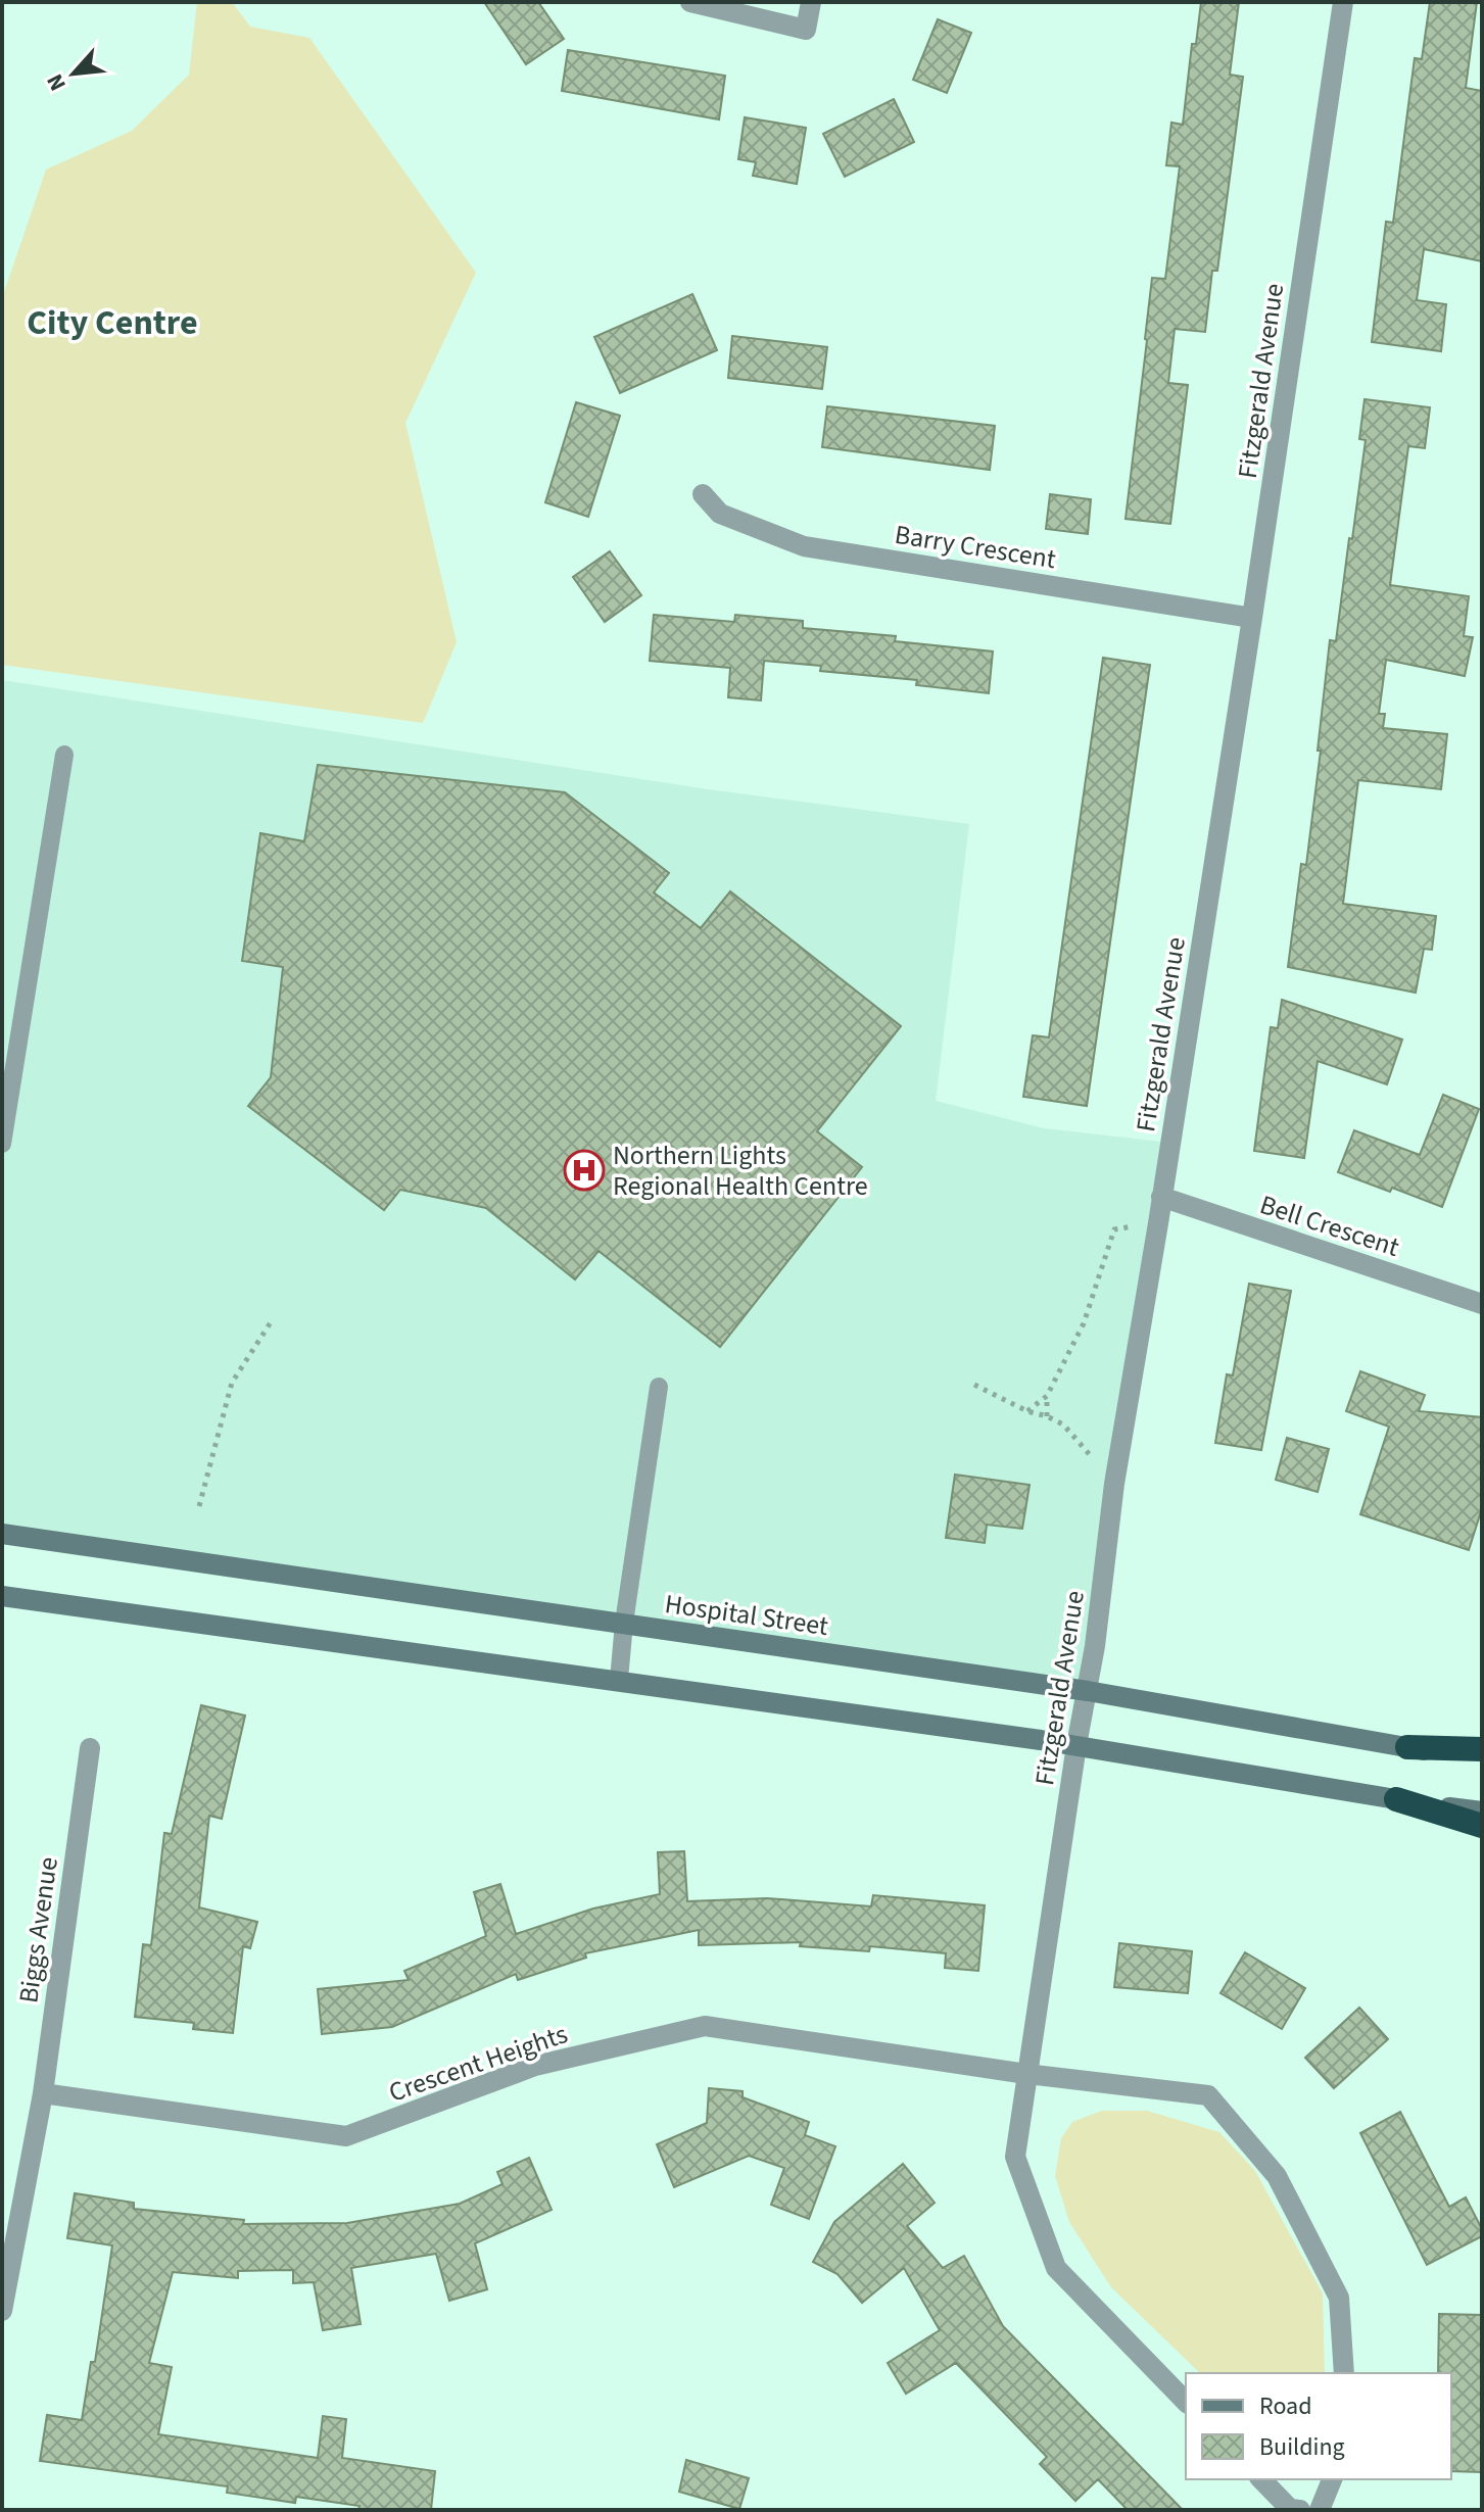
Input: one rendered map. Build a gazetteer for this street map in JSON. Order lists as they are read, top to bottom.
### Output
{
  "streets": {
    "main road": ["Hospital Street"],
    "street": [
      "Fitzgerald Avenue",
      "Barry Crescent",
      "Bell Crescent",
      "Biggs Avenue",
      "Crescent Heights"
    ]
  },
  "crossings": [
    ["Fitzgerald Avenue", "Barry Crescent"],
    ["Fitzgerald Avenue", "Bell Crescent"],
    ["Fitzgerald Avenue", "Hospital Street"],
    ["Fitzgerald Avenue", "Crescent Heights"],
    ["Biggs Avenue", "Crescent Heights"]
  ],
  "districts": ["City Centre"],
  "places": {
    "hospital": ["Northern Lights Regional Health Centre"]
  },
  "legend": ["Road", "Building"],
  "north": "bottom left"
}
